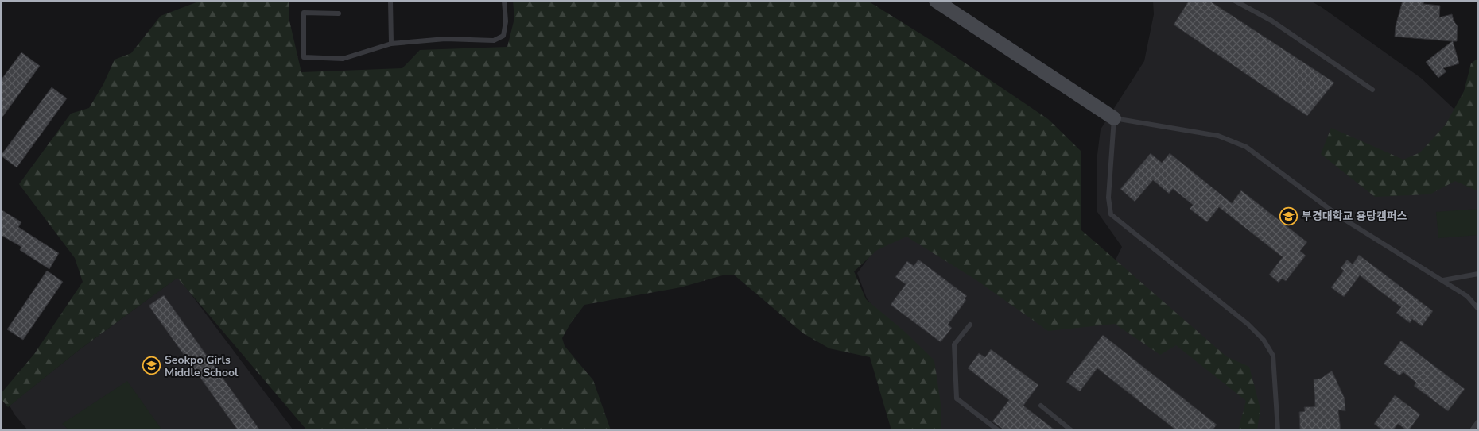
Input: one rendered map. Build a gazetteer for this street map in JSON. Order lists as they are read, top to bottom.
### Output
{
  "places": {
    "school or university": ["부경대학교 용당캠퍼스", "Seokpo Girls Middle School"]
  }
}
